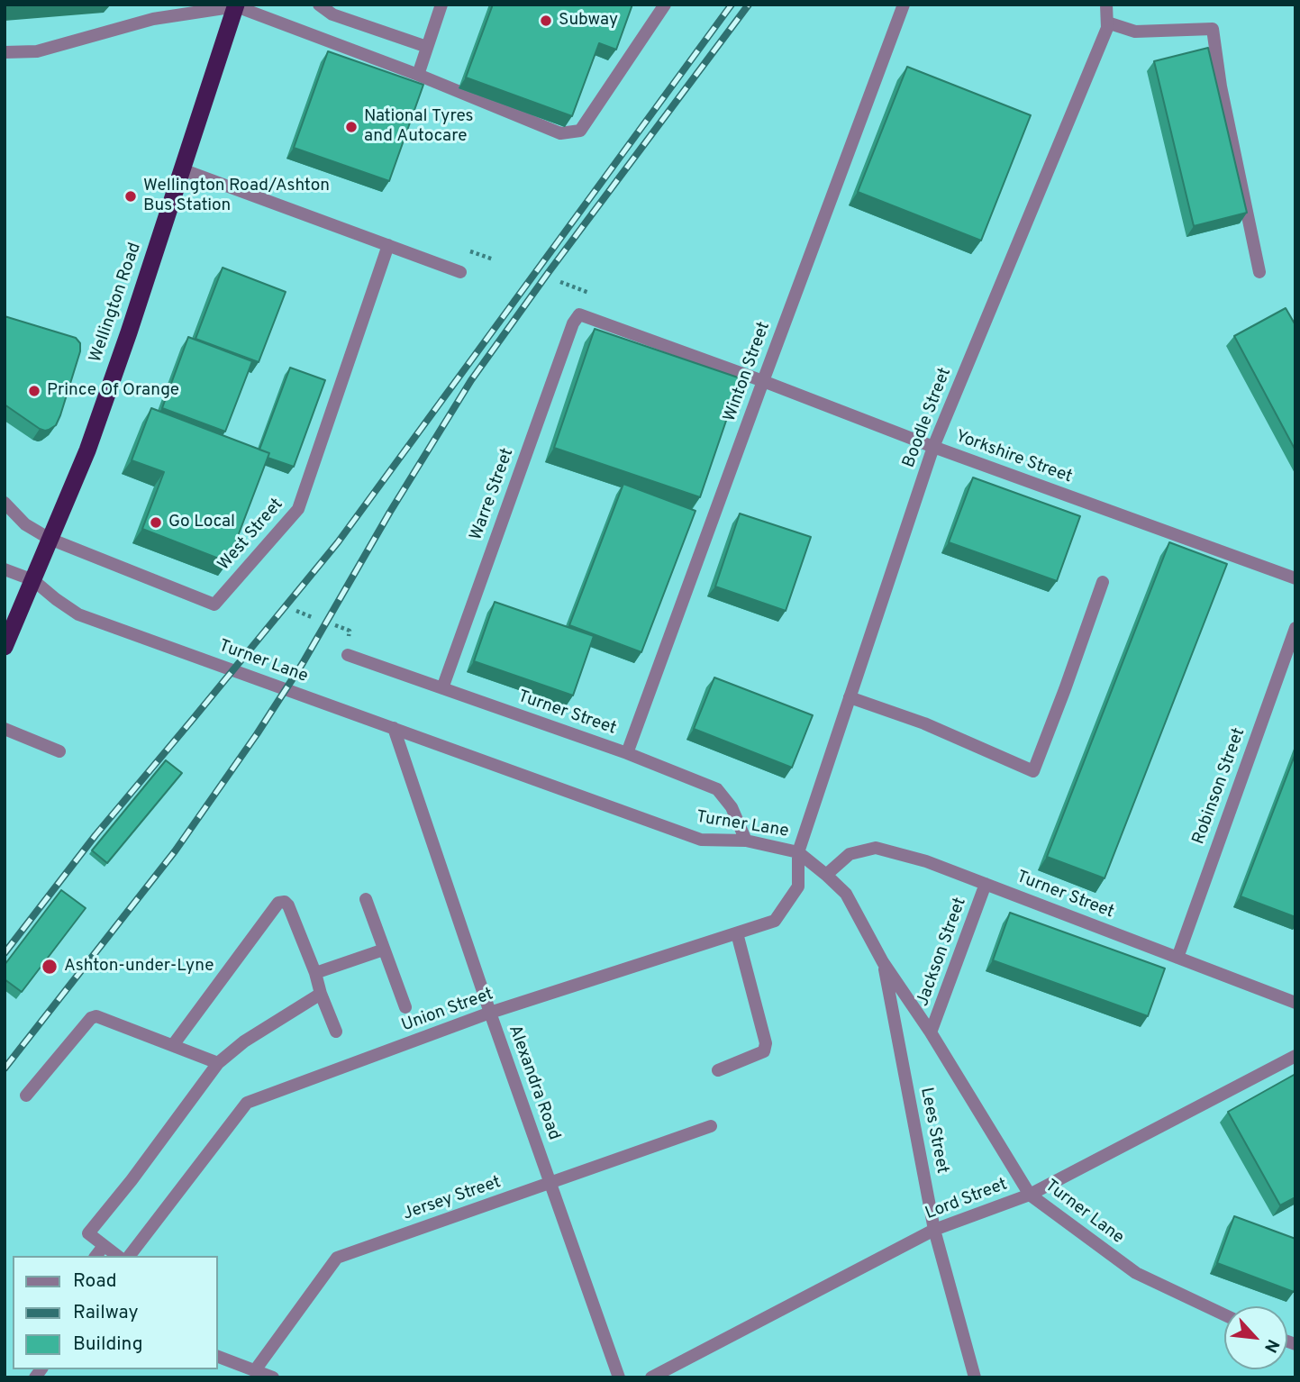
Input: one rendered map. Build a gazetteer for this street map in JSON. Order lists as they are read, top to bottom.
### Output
{
  "streets": {
    "highway": ["Wellington Road"],
    "street": [
      "Winton Street",
      "Boodle Street",
      "Yorkshire Street",
      "Warre Street",
      "West Street",
      "Turner Lane",
      "Turner Street",
      "Robinson Street",
      "Jackson Street",
      "Union Street",
      "Alexandra Road",
      "Lees Street",
      "Jersey Street",
      "Lord Street"
    ]
  },
  "crossings": [
    ["Wellington Road", "West Street"],
    ["Wellington Road", "Turner Lane"],
    ["Winton Street", "Yorkshire Street"],
    ["Winton Street", "Turner Street"],
    ["Boodle Street", "Yorkshire Street"],
    ["Boodle Street", "Turner Lane"],
    ["Boodle Street", "Union Street"],
    ["Yorkshire Street", "Warre Street"],
    ["Warre Street", "Turner Street"],
    ["Turner Lane", "Turner Street"],
    ["Turner Lane", "Jackson Street"],
    ["Turner Lane", "Union Street"],
    ["Turner Lane", "Alexandra Road"],
    ["Turner Lane", "Lees Street"],
    ["Turner Lane", "Lord Street"],
    ["Turner Street", "Robinson Street"],
    ["Turner Street", "Jackson Street"],
    ["Union Street", "Alexandra Road"],
    ["Alexandra Road", "Jersey Street"],
    ["Lees Street", "Lord Street"]
  ],
  "places": [
    "Subway",
    "National Tyres and Autocare",
    "Wellington Road/Ashton Bus Station",
    "Prince Of Orange",
    "Go Local",
    "Ashton-under-Lyne"
  ],
  "legend": ["Road", "Railway", "Building"],
  "north": "bottom right"
}
